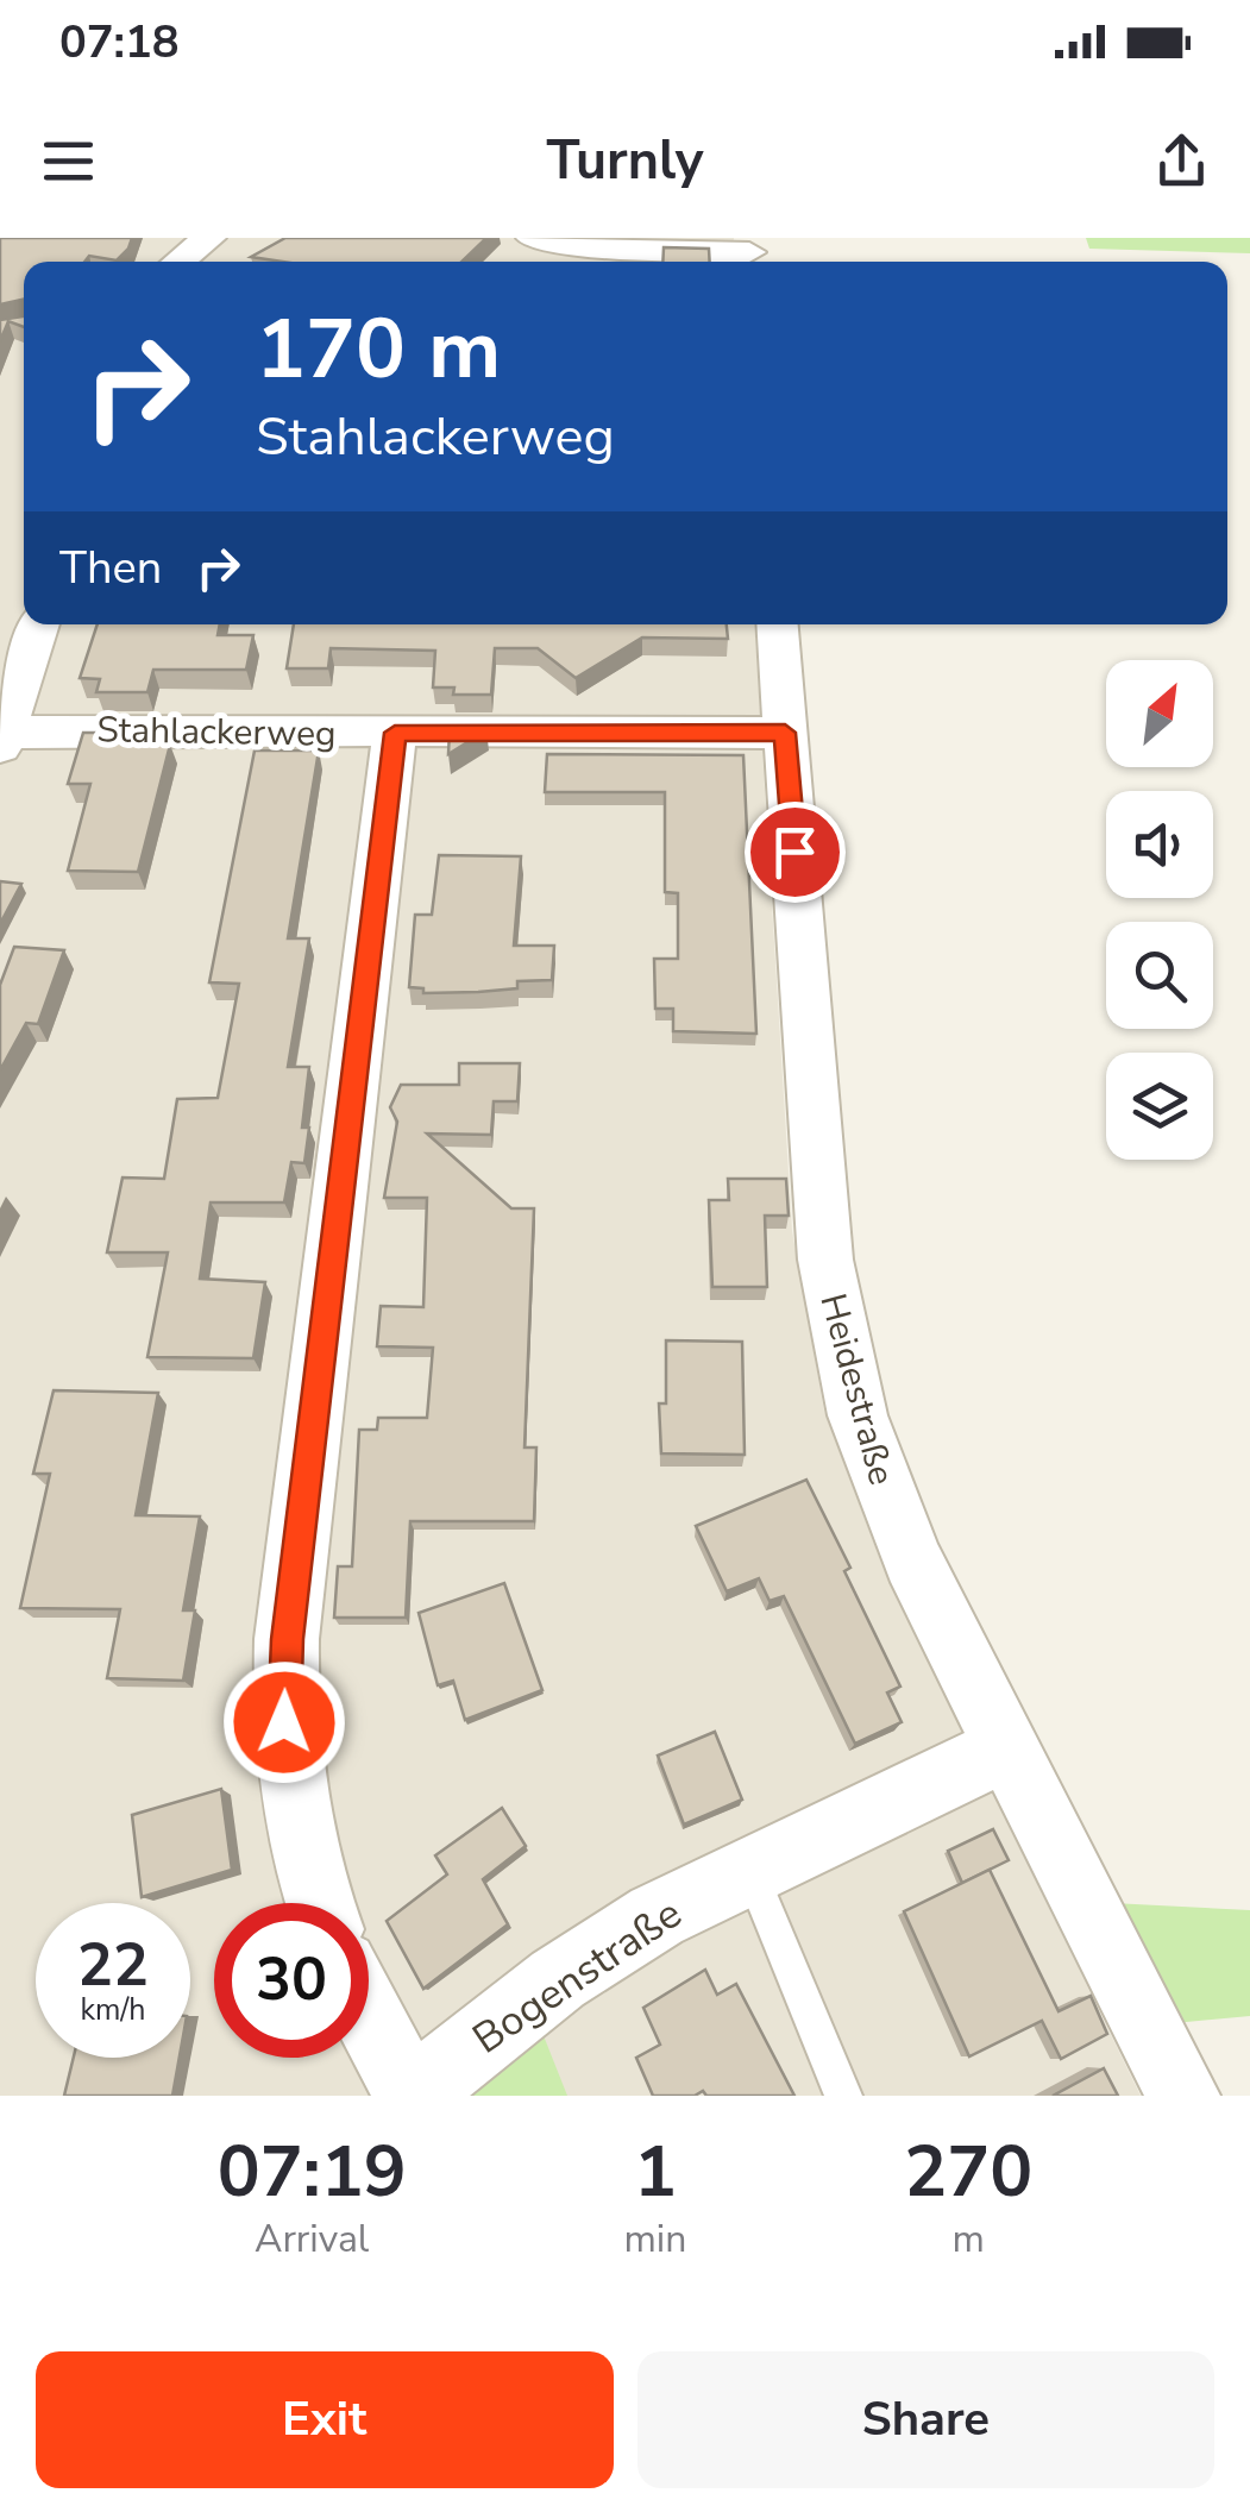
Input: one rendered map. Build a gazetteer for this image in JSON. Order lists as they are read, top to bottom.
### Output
{
  "streets": {
    "street": ["Stahlackerweg", "Heidestraße", "Bogenstraße"]
  },
  "crossings": [
    ["Stahlackerweg", "Heidestraße"],
    ["Heidestraße", "Bogenstraße"]
  ],
  "north": "top right",
  "page": {
    "status": "07:18",
    "header": "Turnly",
    "turn": ["170 m", "Stahlackerweg"],
    "then": "Then",
    "speed": "22 km/h",
    "limit": "30",
    "eta": [
      "07:19",
      "Arrival",
      "1",
      "min",
      "270",
      "m"
    ],
    "buttons": ["Exit", "Share"]
  }
}
